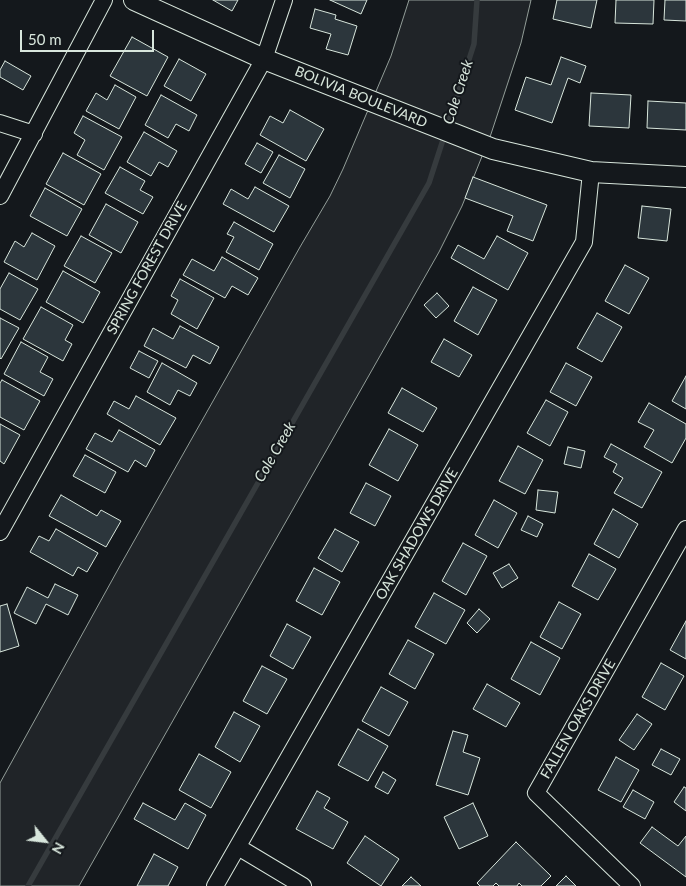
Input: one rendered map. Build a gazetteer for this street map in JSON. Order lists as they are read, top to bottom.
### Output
{
  "streets": {
    "street": [
      "BOLIVIA BOULEVARD",
      "SPRING FOREST DRIVE",
      "OAK SHADOWS DRIVE",
      "FALLEN OAKS DRIVE"
    ]
  },
  "crossings": [
    ["BOLIVIA BOULEVARD", "SPRING FOREST DRIVE"],
    ["BOLIVIA BOULEVARD", "OAK SHADOWS DRIVE"]
  ],
  "water": ["Cole Creek"],
  "scale_bar": "50 m",
  "north": "bottom right"
}
